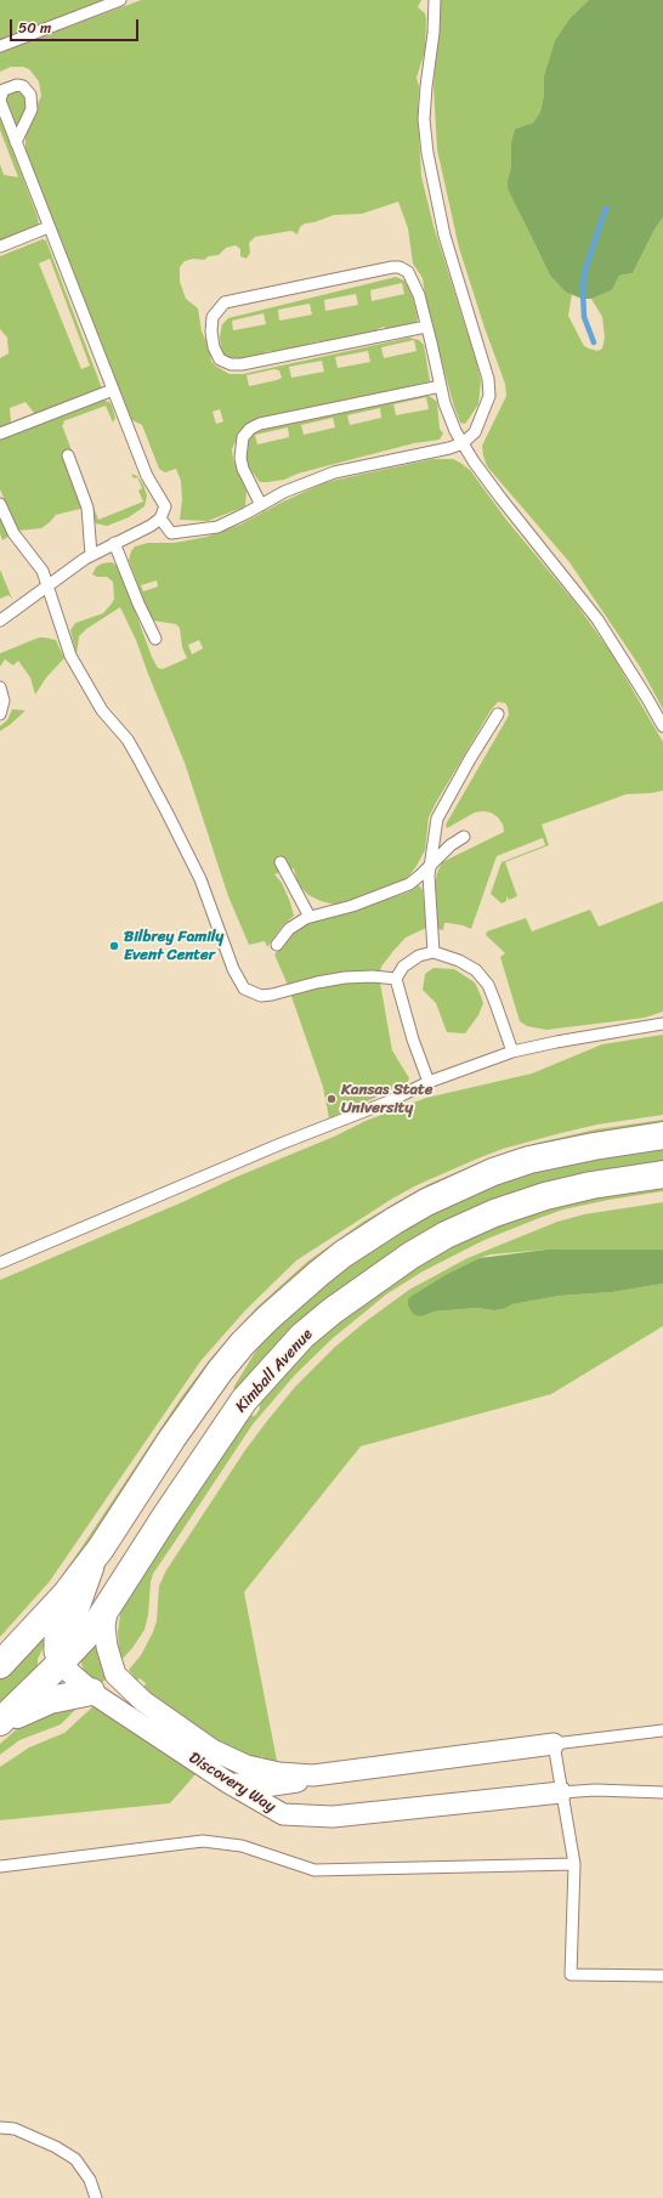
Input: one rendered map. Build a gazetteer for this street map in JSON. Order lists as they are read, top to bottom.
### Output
{
  "streets": {
    "main road": ["Kimball Avenue"],
    "street": ["Discovery Way"]
  },
  "crossings": [
    ["Kimball Avenue", "Discovery Way"]
  ],
  "places": ["Bilbrey Family Event Center", "Kansas State University"],
  "scale_bar": "50 m"
}
